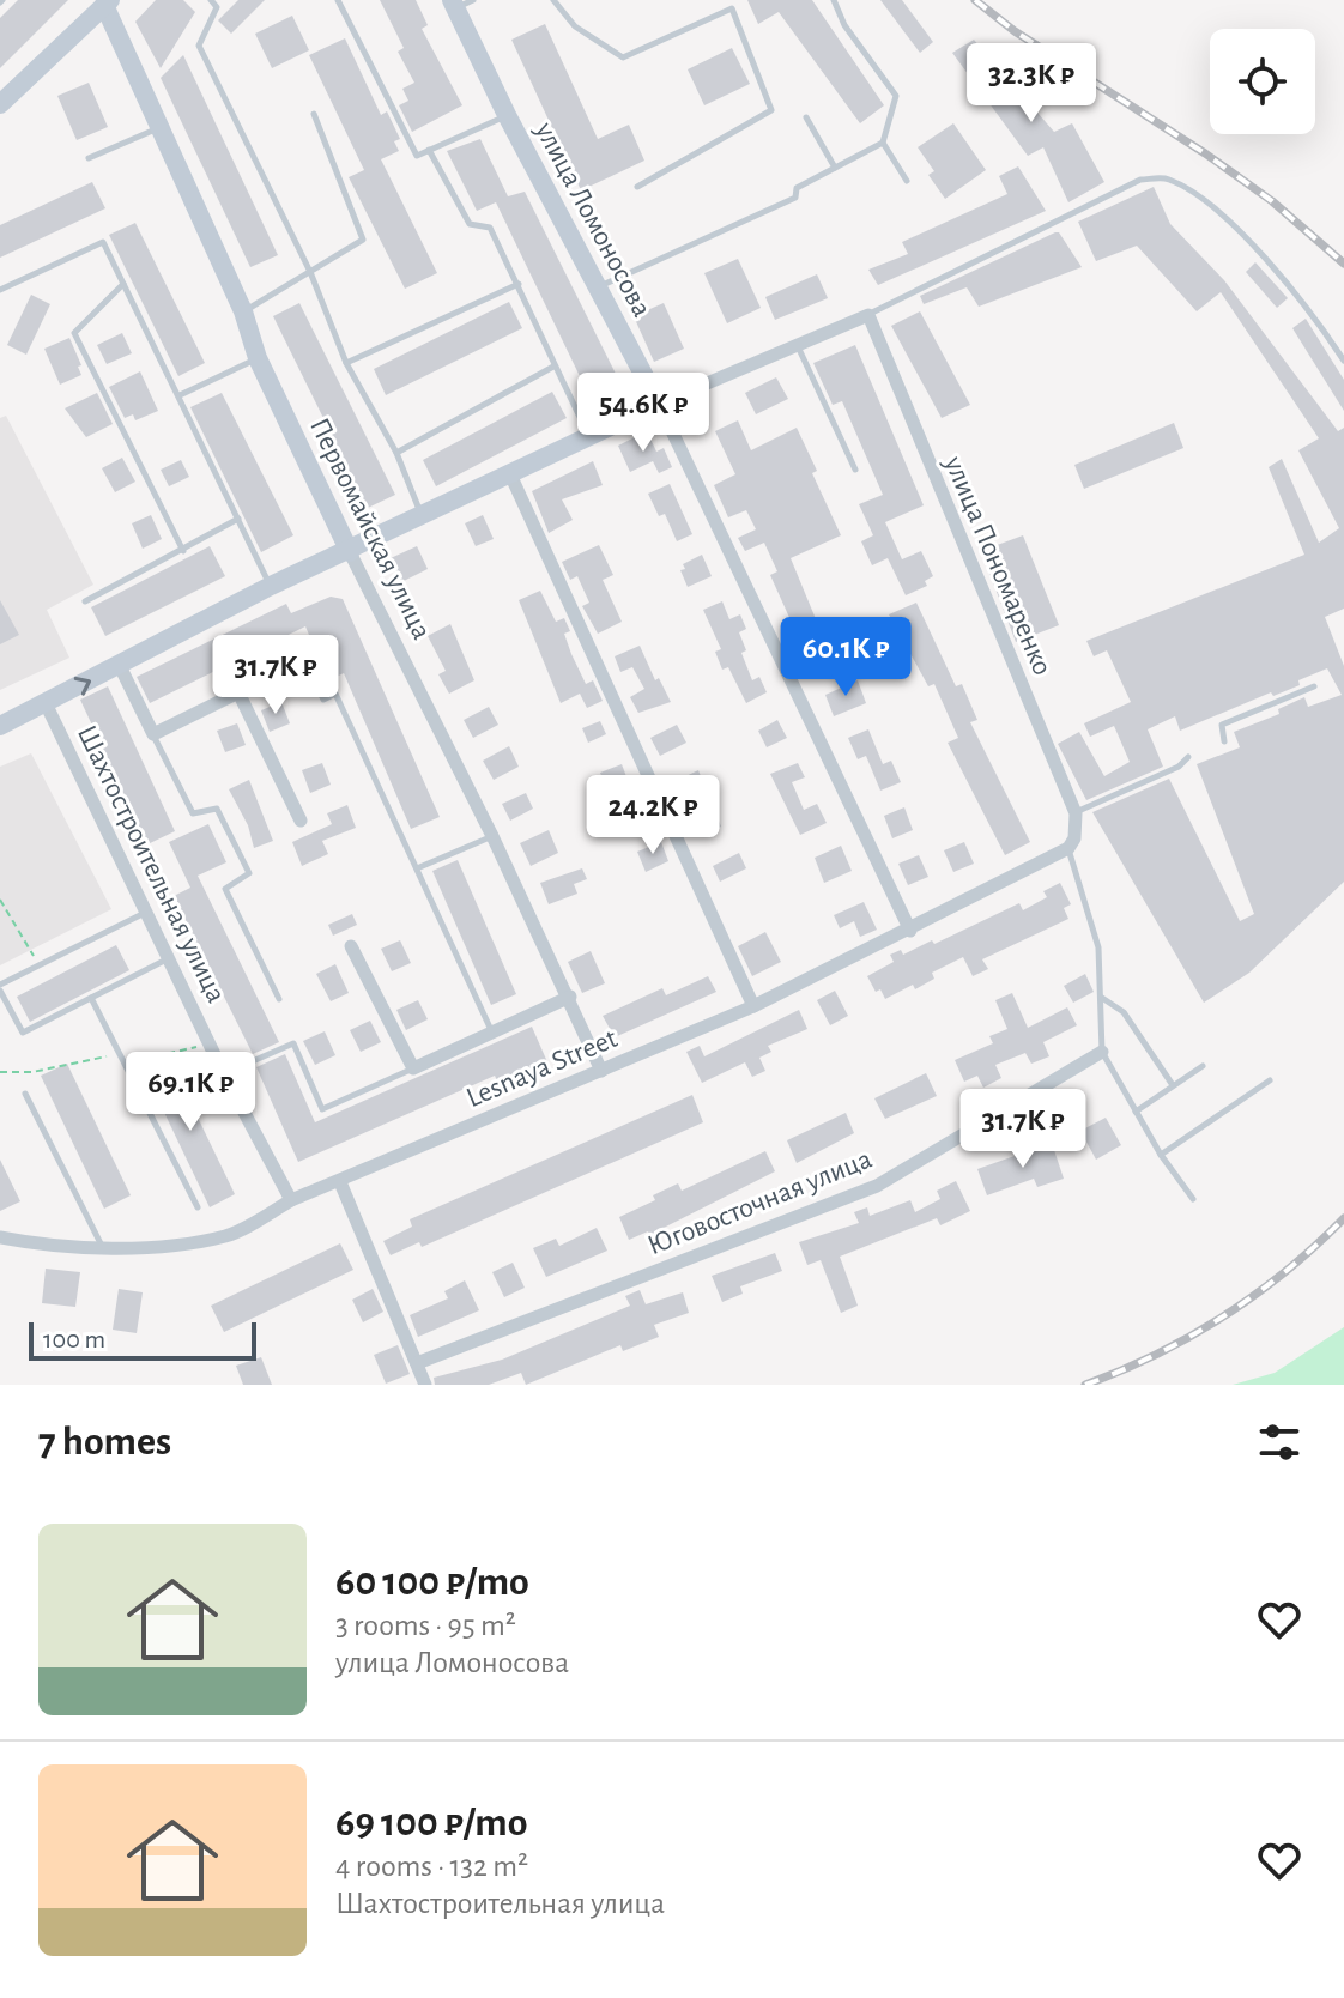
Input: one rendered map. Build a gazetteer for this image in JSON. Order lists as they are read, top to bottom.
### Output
{
  "streets": {
    "street": [
      "улица Ломоносова",
      "Первомайская улица",
      "улица Пономаренко",
      "Шахтостроительная улица",
      "Lesnaya Street",
      "Юговосточная улица"
    ]
  },
  "crossings": [
    ["улица Ломоносова", "Lesnaya Street"],
    ["Первомайская улица", "Lesnaya Street"],
    ["улица Пономаренко", "Lesnaya Street"],
    ["Шахтостроительная улица", "Lesnaya Street"]
  ],
  "scale_bar": "100 m",
  "page": {
    "price": [
      "32.3K ₽",
      "54.6K ₽",
      "60.1K ₽",
      "31.7K ₽",
      "24.2K ₽",
      "69.1K ₽",
      "31.7K ₽"
    ],
    "scale": "100 m",
    "heading": "7 homes",
    "list": [
      {
        "name": "60 100 ₽/mo",
        "note": "3 rooms · 95 m² · улица Ломоносова"
      },
      {
        "name": "69 100 ₽/mo",
        "note": "4 rooms · 132 m² · Шахтостроительная улица"
      }
    ]
  }
}
